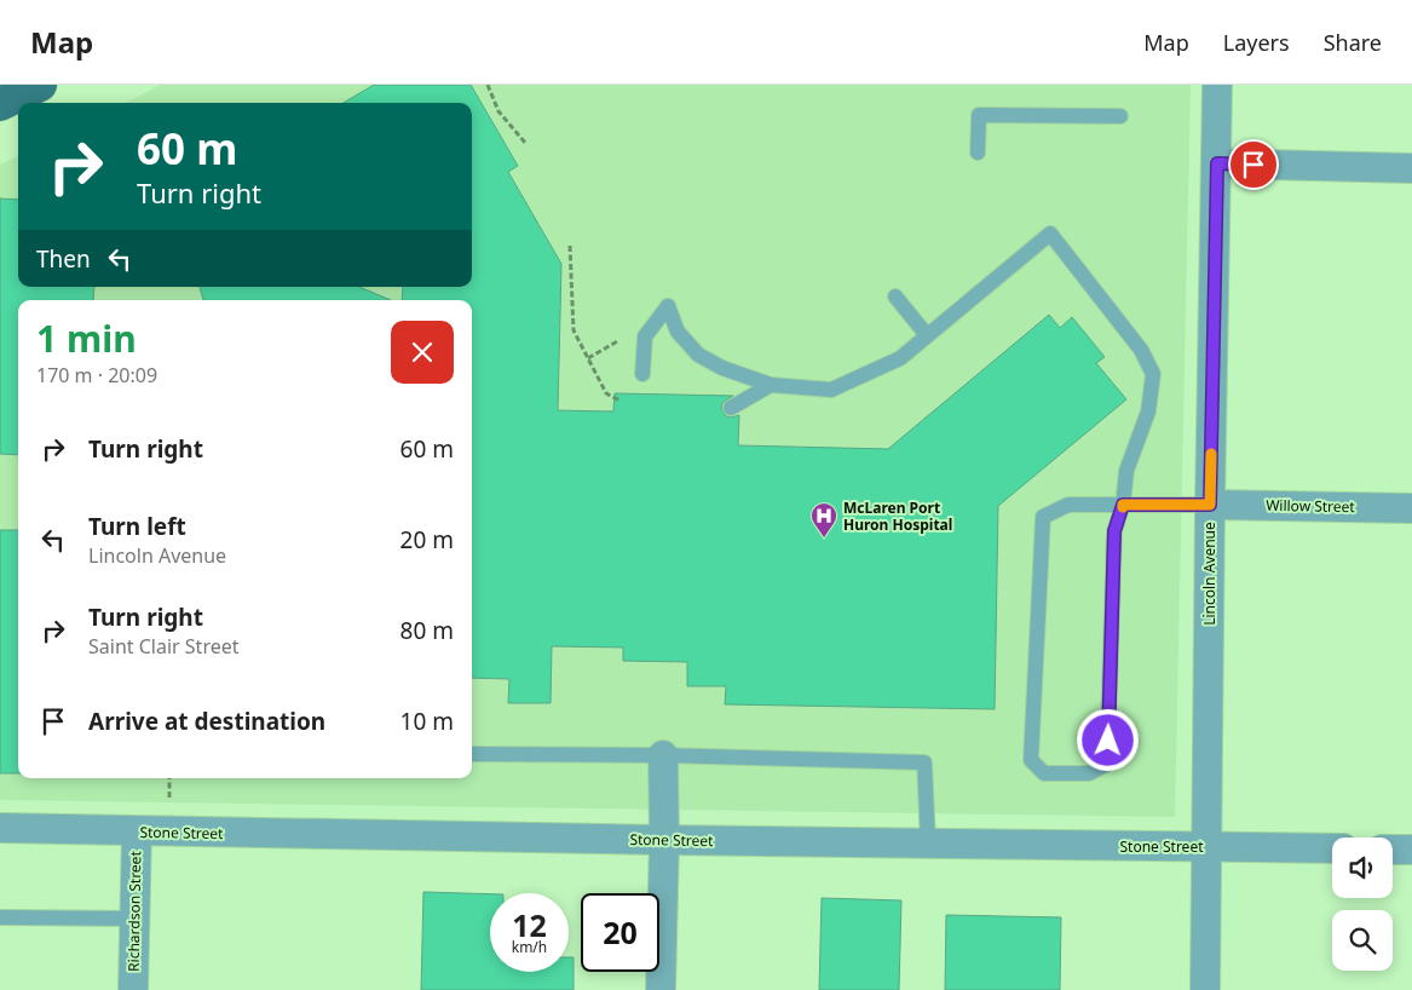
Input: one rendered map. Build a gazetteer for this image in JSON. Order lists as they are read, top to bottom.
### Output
{
  "streets": {
    "street": [
      "Willow Street",
      "Lincoln Avenue",
      "Stone Street",
      "Richardson Street"
    ]
  },
  "crossings": [
    ["Willow Street", "Lincoln Avenue"],
    ["Lincoln Avenue", "Stone Street"],
    ["Stone Street", "Richardson Street"]
  ],
  "places": {
    "hospital": ["McLaren Port Huron Hospital"]
  },
  "page": {
    "header": "Map",
    "nav": ["Map", "Layers", "Share"],
    "turn": ["60 m", "Turn right"],
    "then": "Then",
    "heading": ["1 min", "170 m · 20:09"],
    "list": [
      {
        "name": "Turn right",
        "value": "60 m"
      },
      {
        "name": "Turn left",
        "note": "Lincoln Avenue",
        "value": "20 m"
      },
      {
        "name": "Turn right",
        "note": "Saint Clair Street",
        "value": "80 m"
      },
      {
        "name": "Arrive at destination",
        "value": "10 m"
      }
    ],
    "speed": "12 km/h",
    "limit": "20"
  }
}
